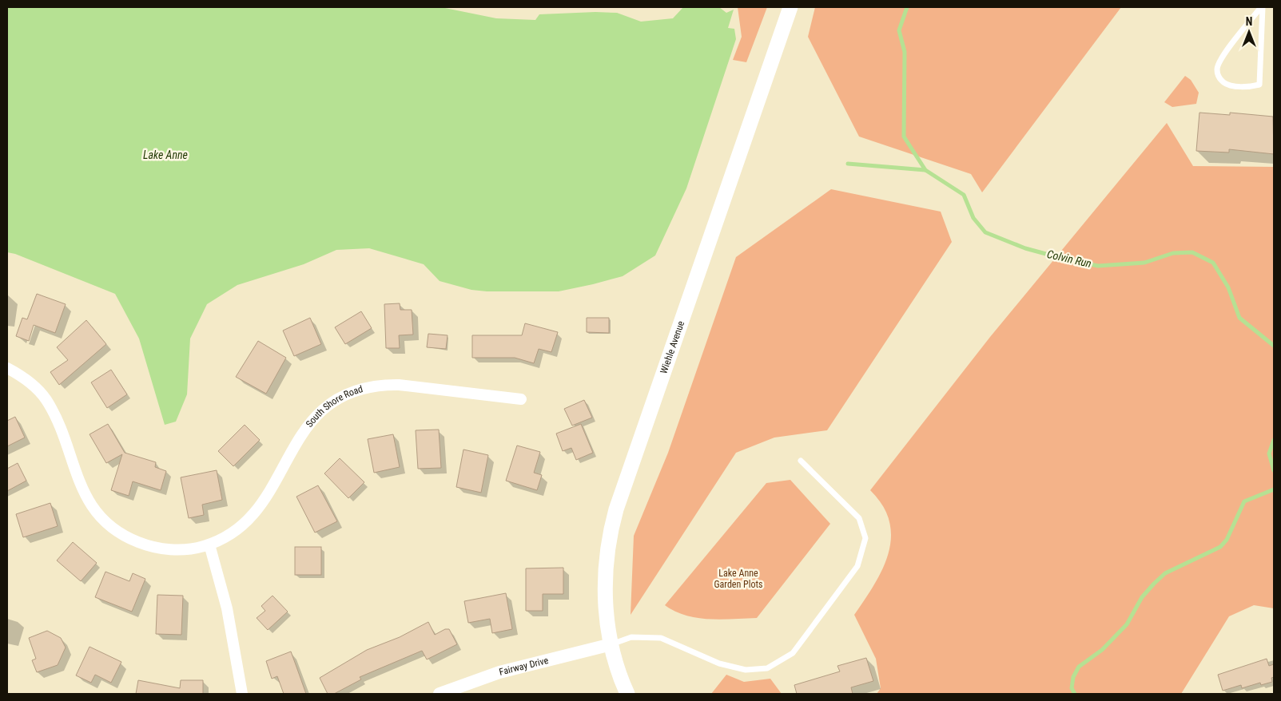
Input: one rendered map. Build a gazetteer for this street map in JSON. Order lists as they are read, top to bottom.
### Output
{
  "streets": {
    "main road": ["Wiehle Avenue"],
    "street": ["South Shore Road", "Fairway Drive"]
  },
  "crossings": [
    ["Wiehle Avenue", "Fairway Drive"]
  ],
  "water": ["Lake Anne", "Colvin Run"],
  "parks": ["Lake Anne Garden Plots"],
  "north": "top"
}
